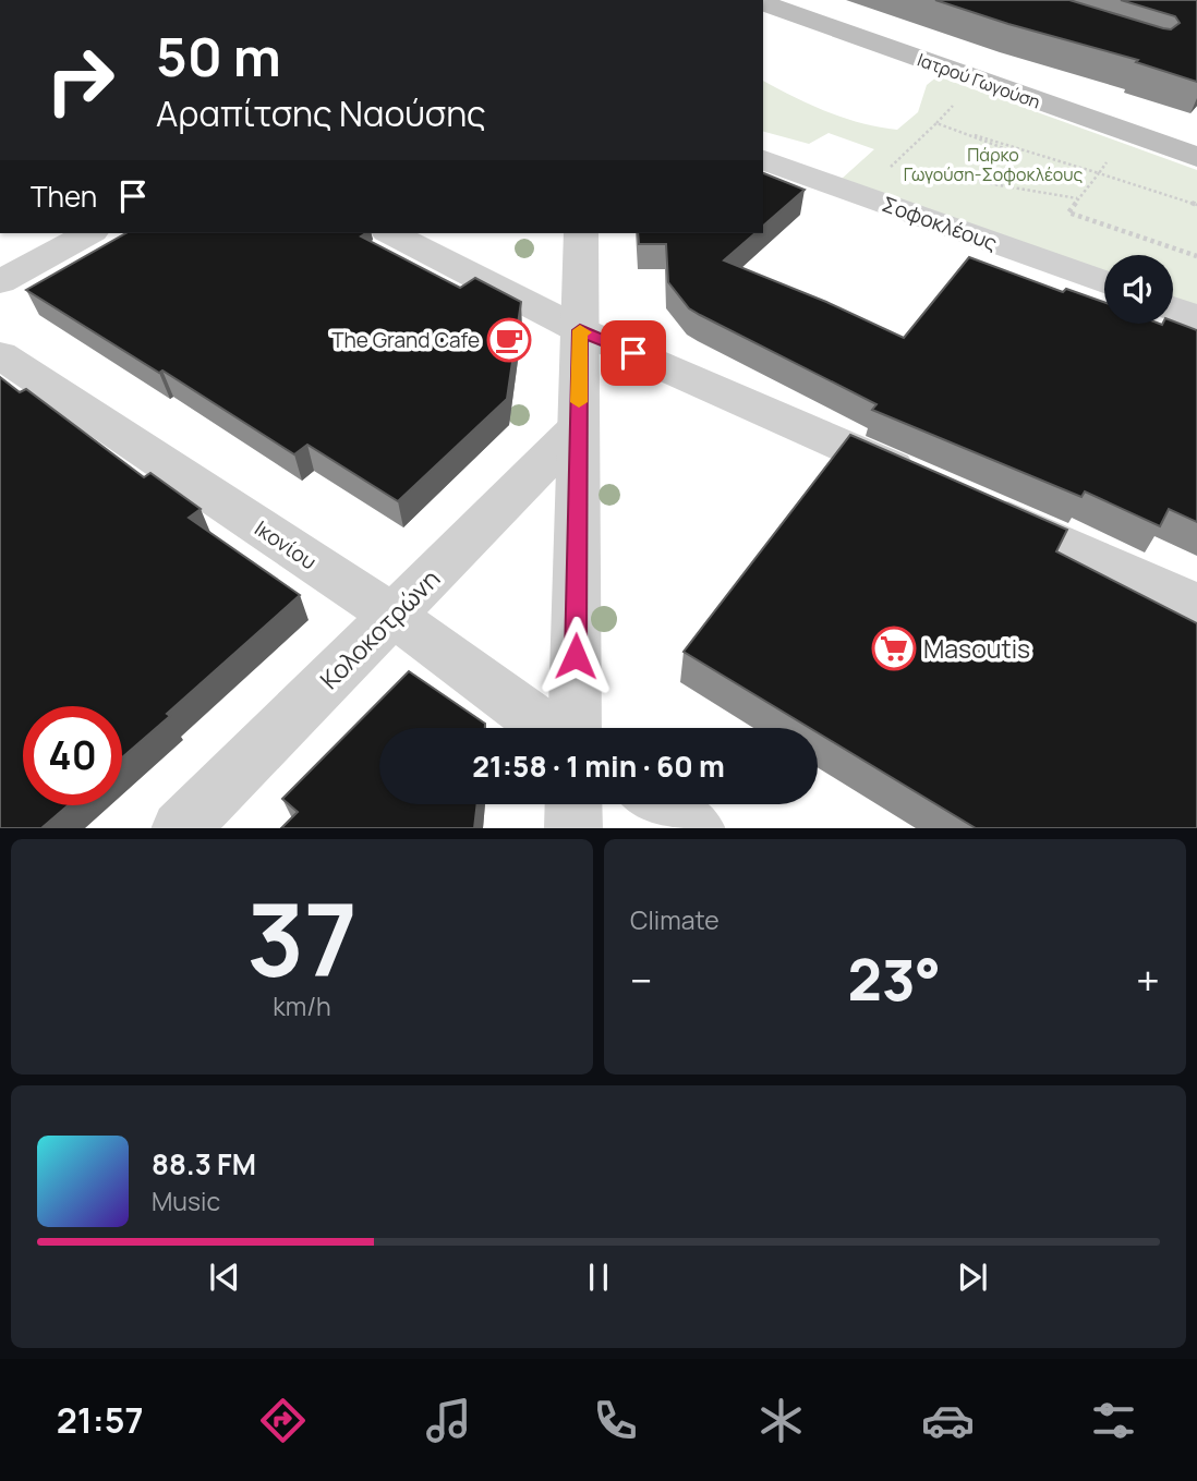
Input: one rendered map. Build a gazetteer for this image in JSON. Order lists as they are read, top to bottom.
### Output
{
  "streets": {
    "main road": ["Ιατρού Γωγούση"],
    "street": ["Σοφοκλέους", "Ικονίου", "Κολοκοτρώνη"]
  },
  "crossings": [
    ["Ικονίου", "Κολοκοτρώνη"]
  ],
  "parks": ["Πάρκο Γωγούση-Σοφοκλέους"],
  "places": {
    "cafe": ["The Grand Cafe"],
    "supermarket": ["Masoutis"]
  },
  "page": {
    "turn": ["50 m", "Αραπίτσης Ναούσης"],
    "then": "Then",
    "limit": "40",
    "trip": "21:58 · 1 min · 60 m",
    "tile": [
      ["37", "km/h"],
      "Climate"
    ],
    "heat": ["−", "23°", "+"],
    "song": ["88.3 FM", "Music"],
    "tabs": "21:57"
  }
}
